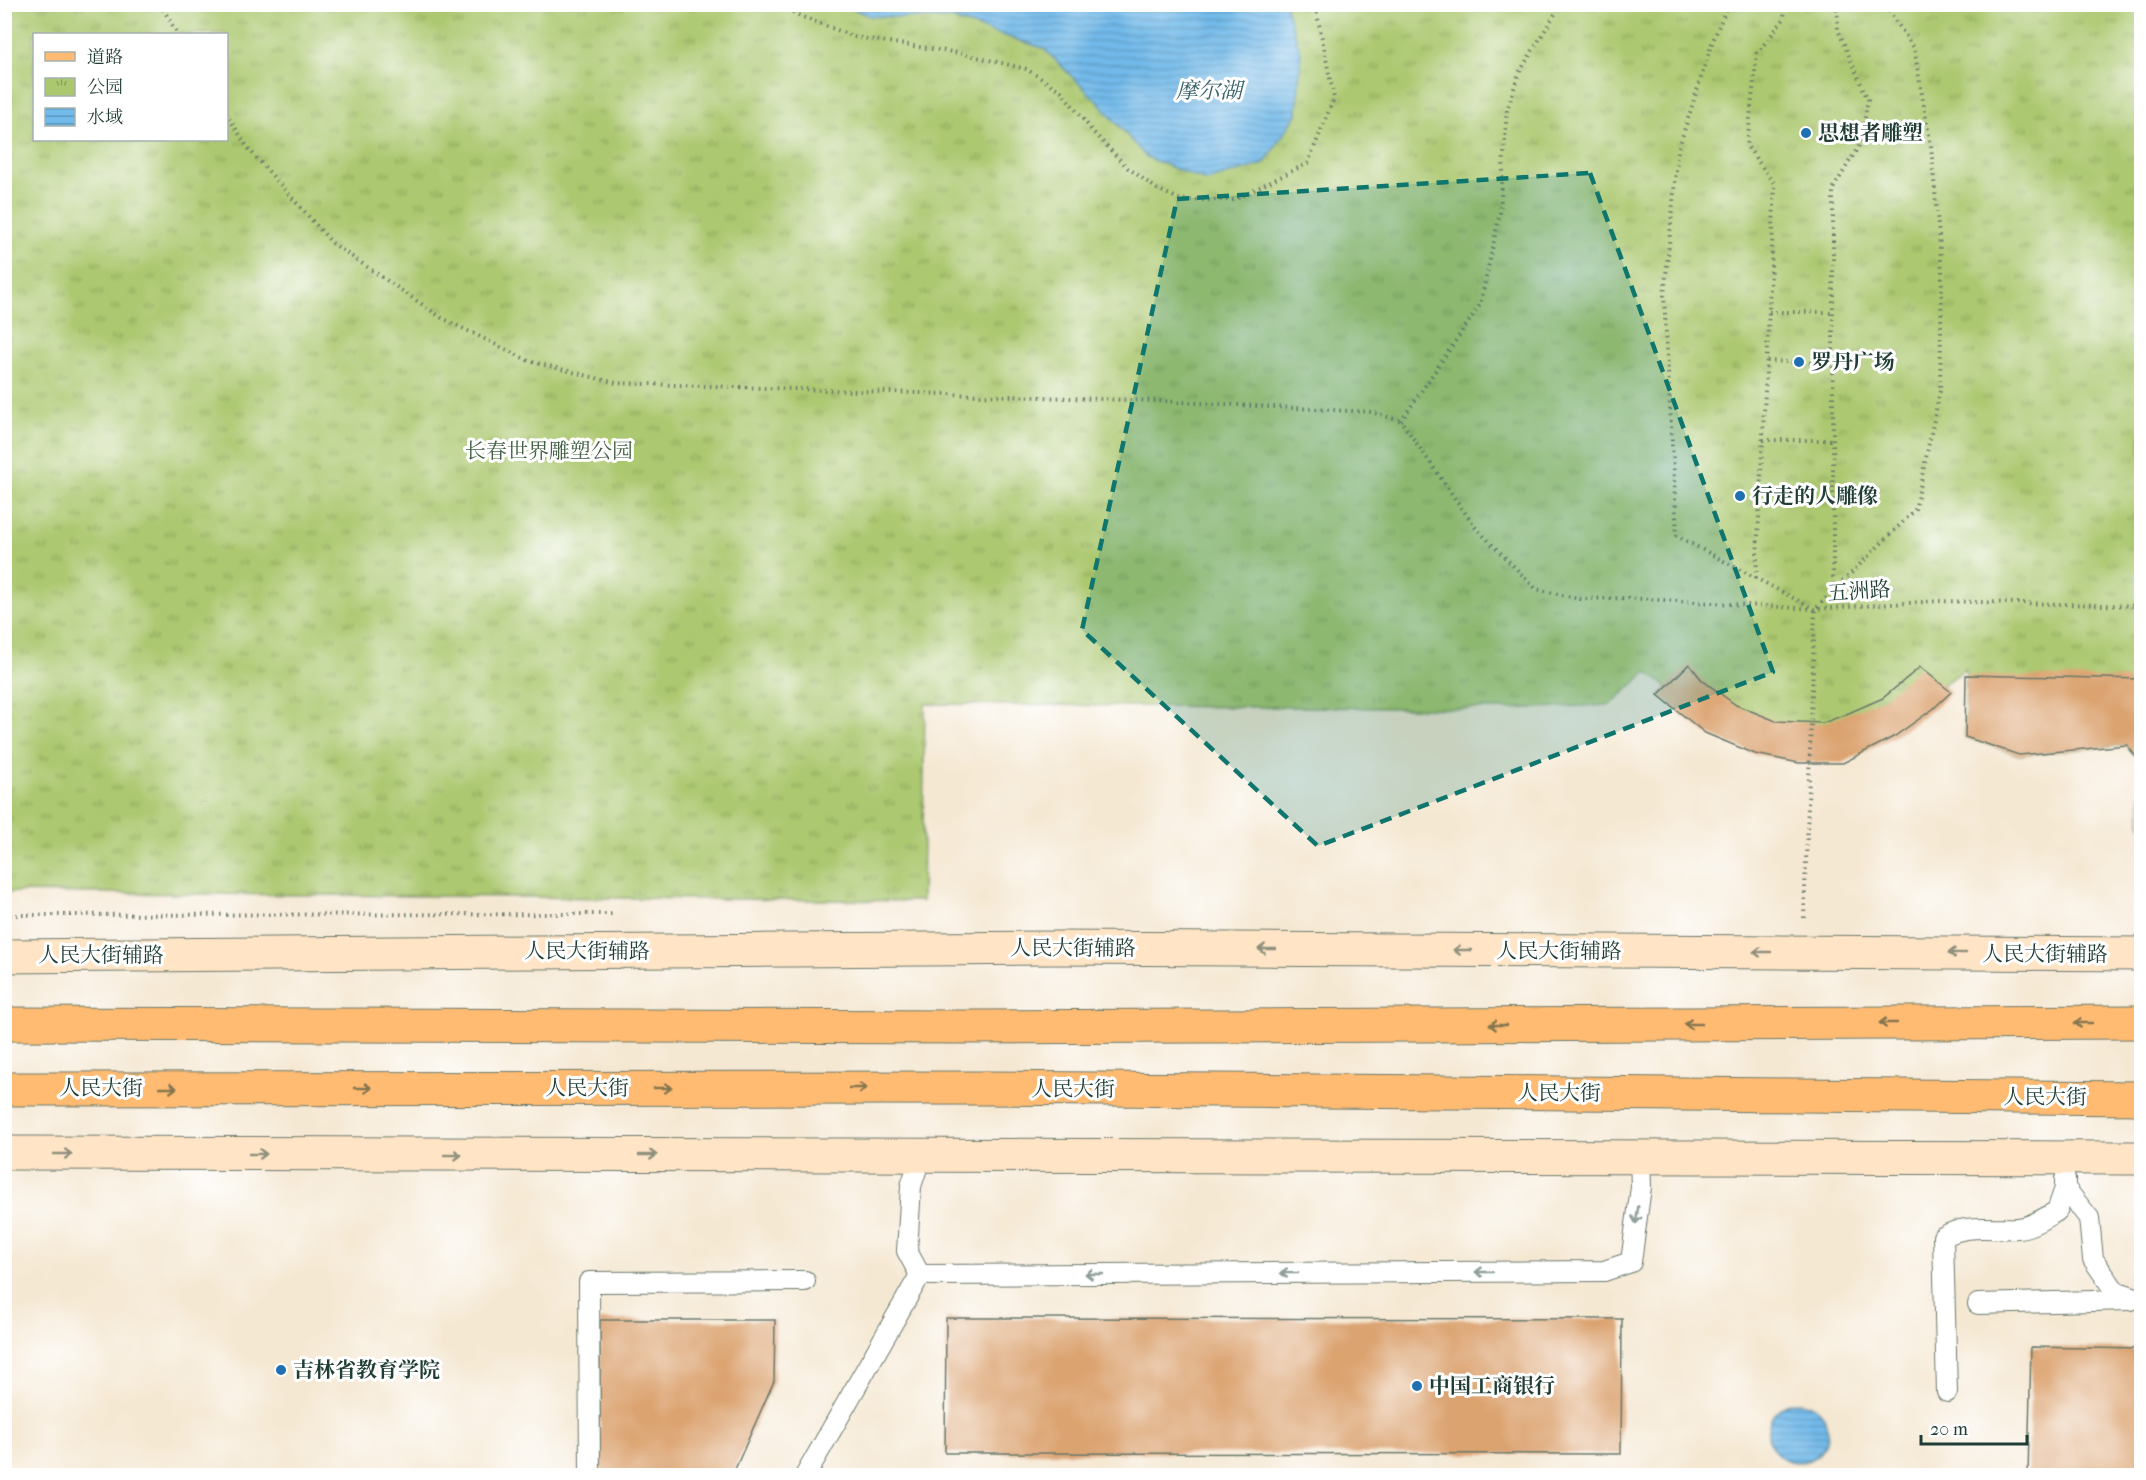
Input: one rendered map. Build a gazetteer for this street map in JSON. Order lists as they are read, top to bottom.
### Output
{
  "streets": {
    "main road": ["人民大街辅路", "人民大街"],
    "path": ["五洲路"]
  },
  "water": ["摩尔湖"],
  "parks": ["长春世界雕塑公园"],
  "places": [
    "思想者雕塑",
    "罗丹广场",
    "行走的人雕像",
    "吉林省教育学院",
    "中国工商银行"
  ],
  "legend": ["道路", "公园", "水域"],
  "scale_bar": "20 m"
}
